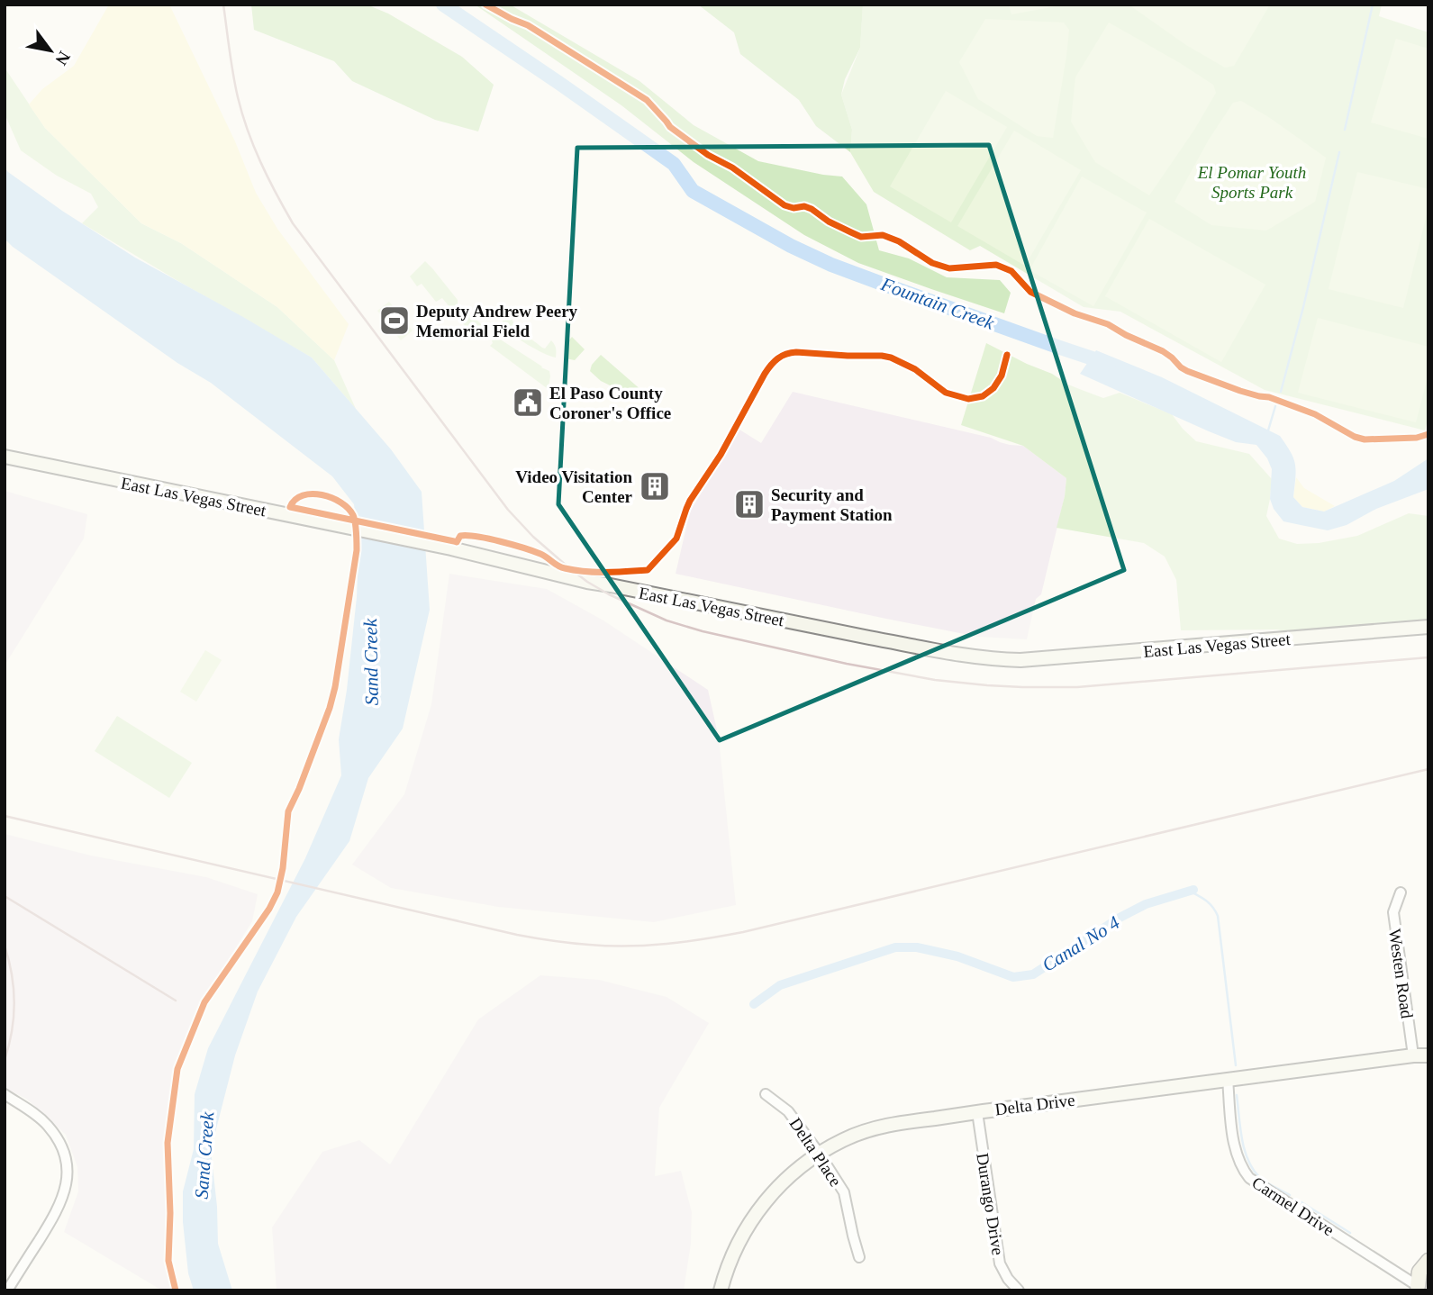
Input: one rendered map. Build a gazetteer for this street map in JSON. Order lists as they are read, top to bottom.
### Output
{
  "streets": {
    "street": [
      "East Las Vegas Street",
      "Westen Road",
      "Delta Drive",
      "Delta Place",
      "Durango Drive",
      "Carmel Drive"
    ]
  },
  "crossings": [
    ["Westen Road", "Delta Drive"],
    ["Delta Drive", "Delta Place"],
    ["Delta Drive", "Durango Drive"],
    ["Delta Drive", "Carmel Drive"]
  ],
  "water": ["Fountain Creek", "Sand Creek", "Canal No 4"],
  "parks": ["El Pomar Youth Sports Park"],
  "places": {
    "sports": ["Deputy Andrew Peery Memorial Field"],
    "public building": ["El Paso County Coroner's Office"],
    "building": ["Video Visitation Center", "Security and Payment Station"]
  },
  "north": "bottom right"
}
